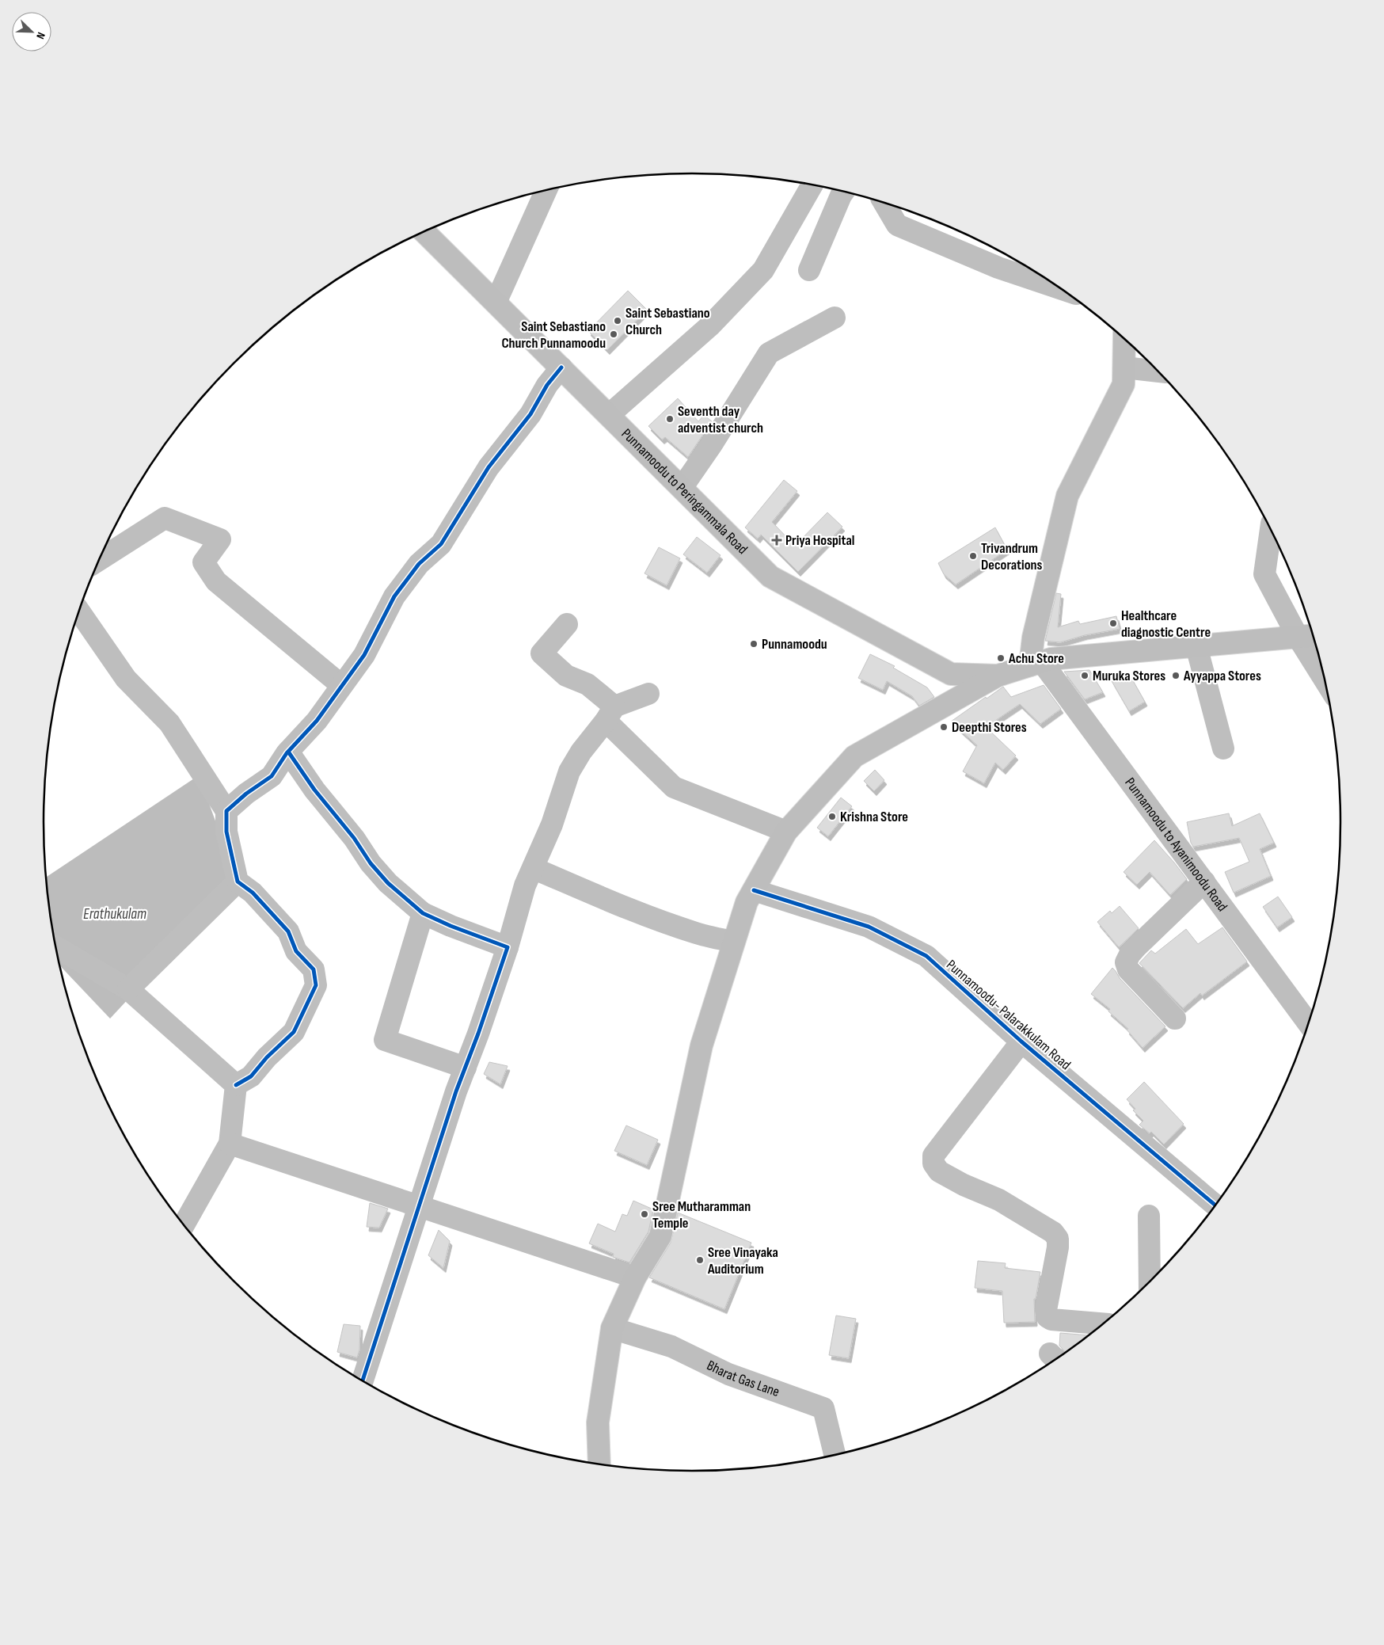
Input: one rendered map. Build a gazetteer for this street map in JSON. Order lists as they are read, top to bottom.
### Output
{
  "streets": {
    "main road": ["Punnamoodu to Peringammala Road"],
    "street": ["Punnamoodu to Ayanimoodu Road", "Punnamoodu- Palarakkulam Road", "Bharat Gas Lane"]
  },
  "water": ["Erathukulam"],
  "places": {
    "other": [
      "Saint Sebastiano Church",
      "Saint Sebastiano Church Punnamoodu",
      "Seventh day adventist church",
      "Trivandrum Decorations",
      "Healthcare diagnostic Centre",
      "Punnamoodu",
      "Achu Store",
      "Muruka Stores",
      "Ayyappa Stores",
      "Deepthi Stores",
      "Krishna Store",
      "Sree Mutharamman Temple",
      "Sree Vinayaka Auditorium"
    ],
    "health": ["Priya Hospital"]
  },
  "north": "bottom right"
}
